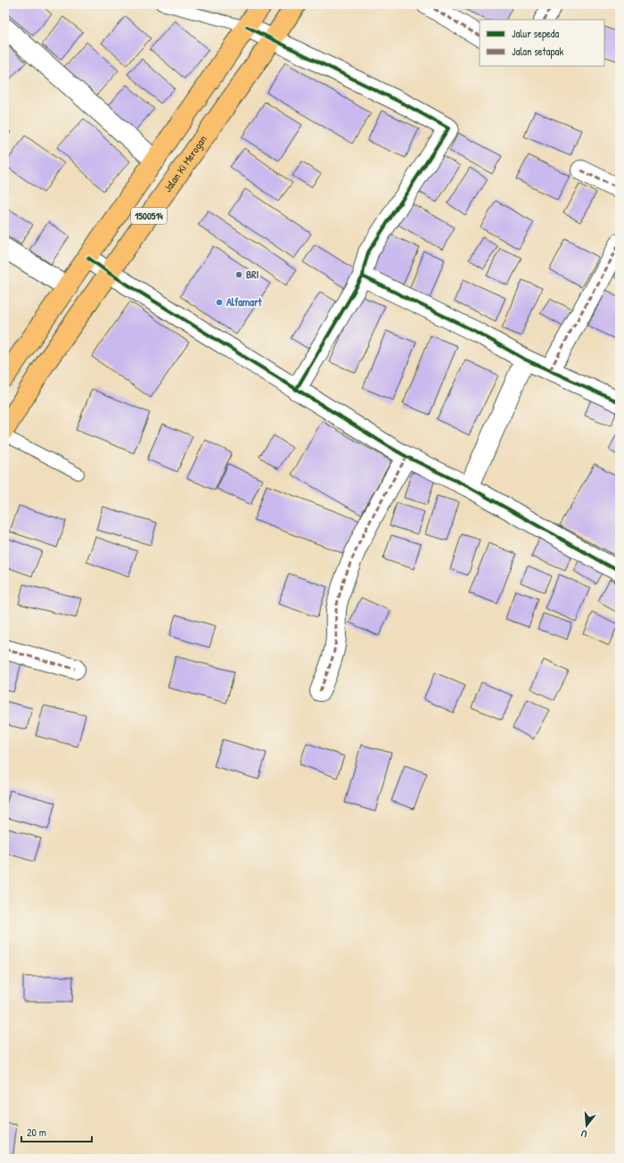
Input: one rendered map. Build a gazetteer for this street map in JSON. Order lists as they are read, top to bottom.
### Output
{
  "streets": {
    "highway": ["Jalan Ki Merogan", "1500514"]
  },
  "places": ["BRI", "Alfamart"],
  "legend": ["Jalur sepeda", "Jalan setapak"],
  "scale_bar": "20 m",
  "north": "bottom"
}
